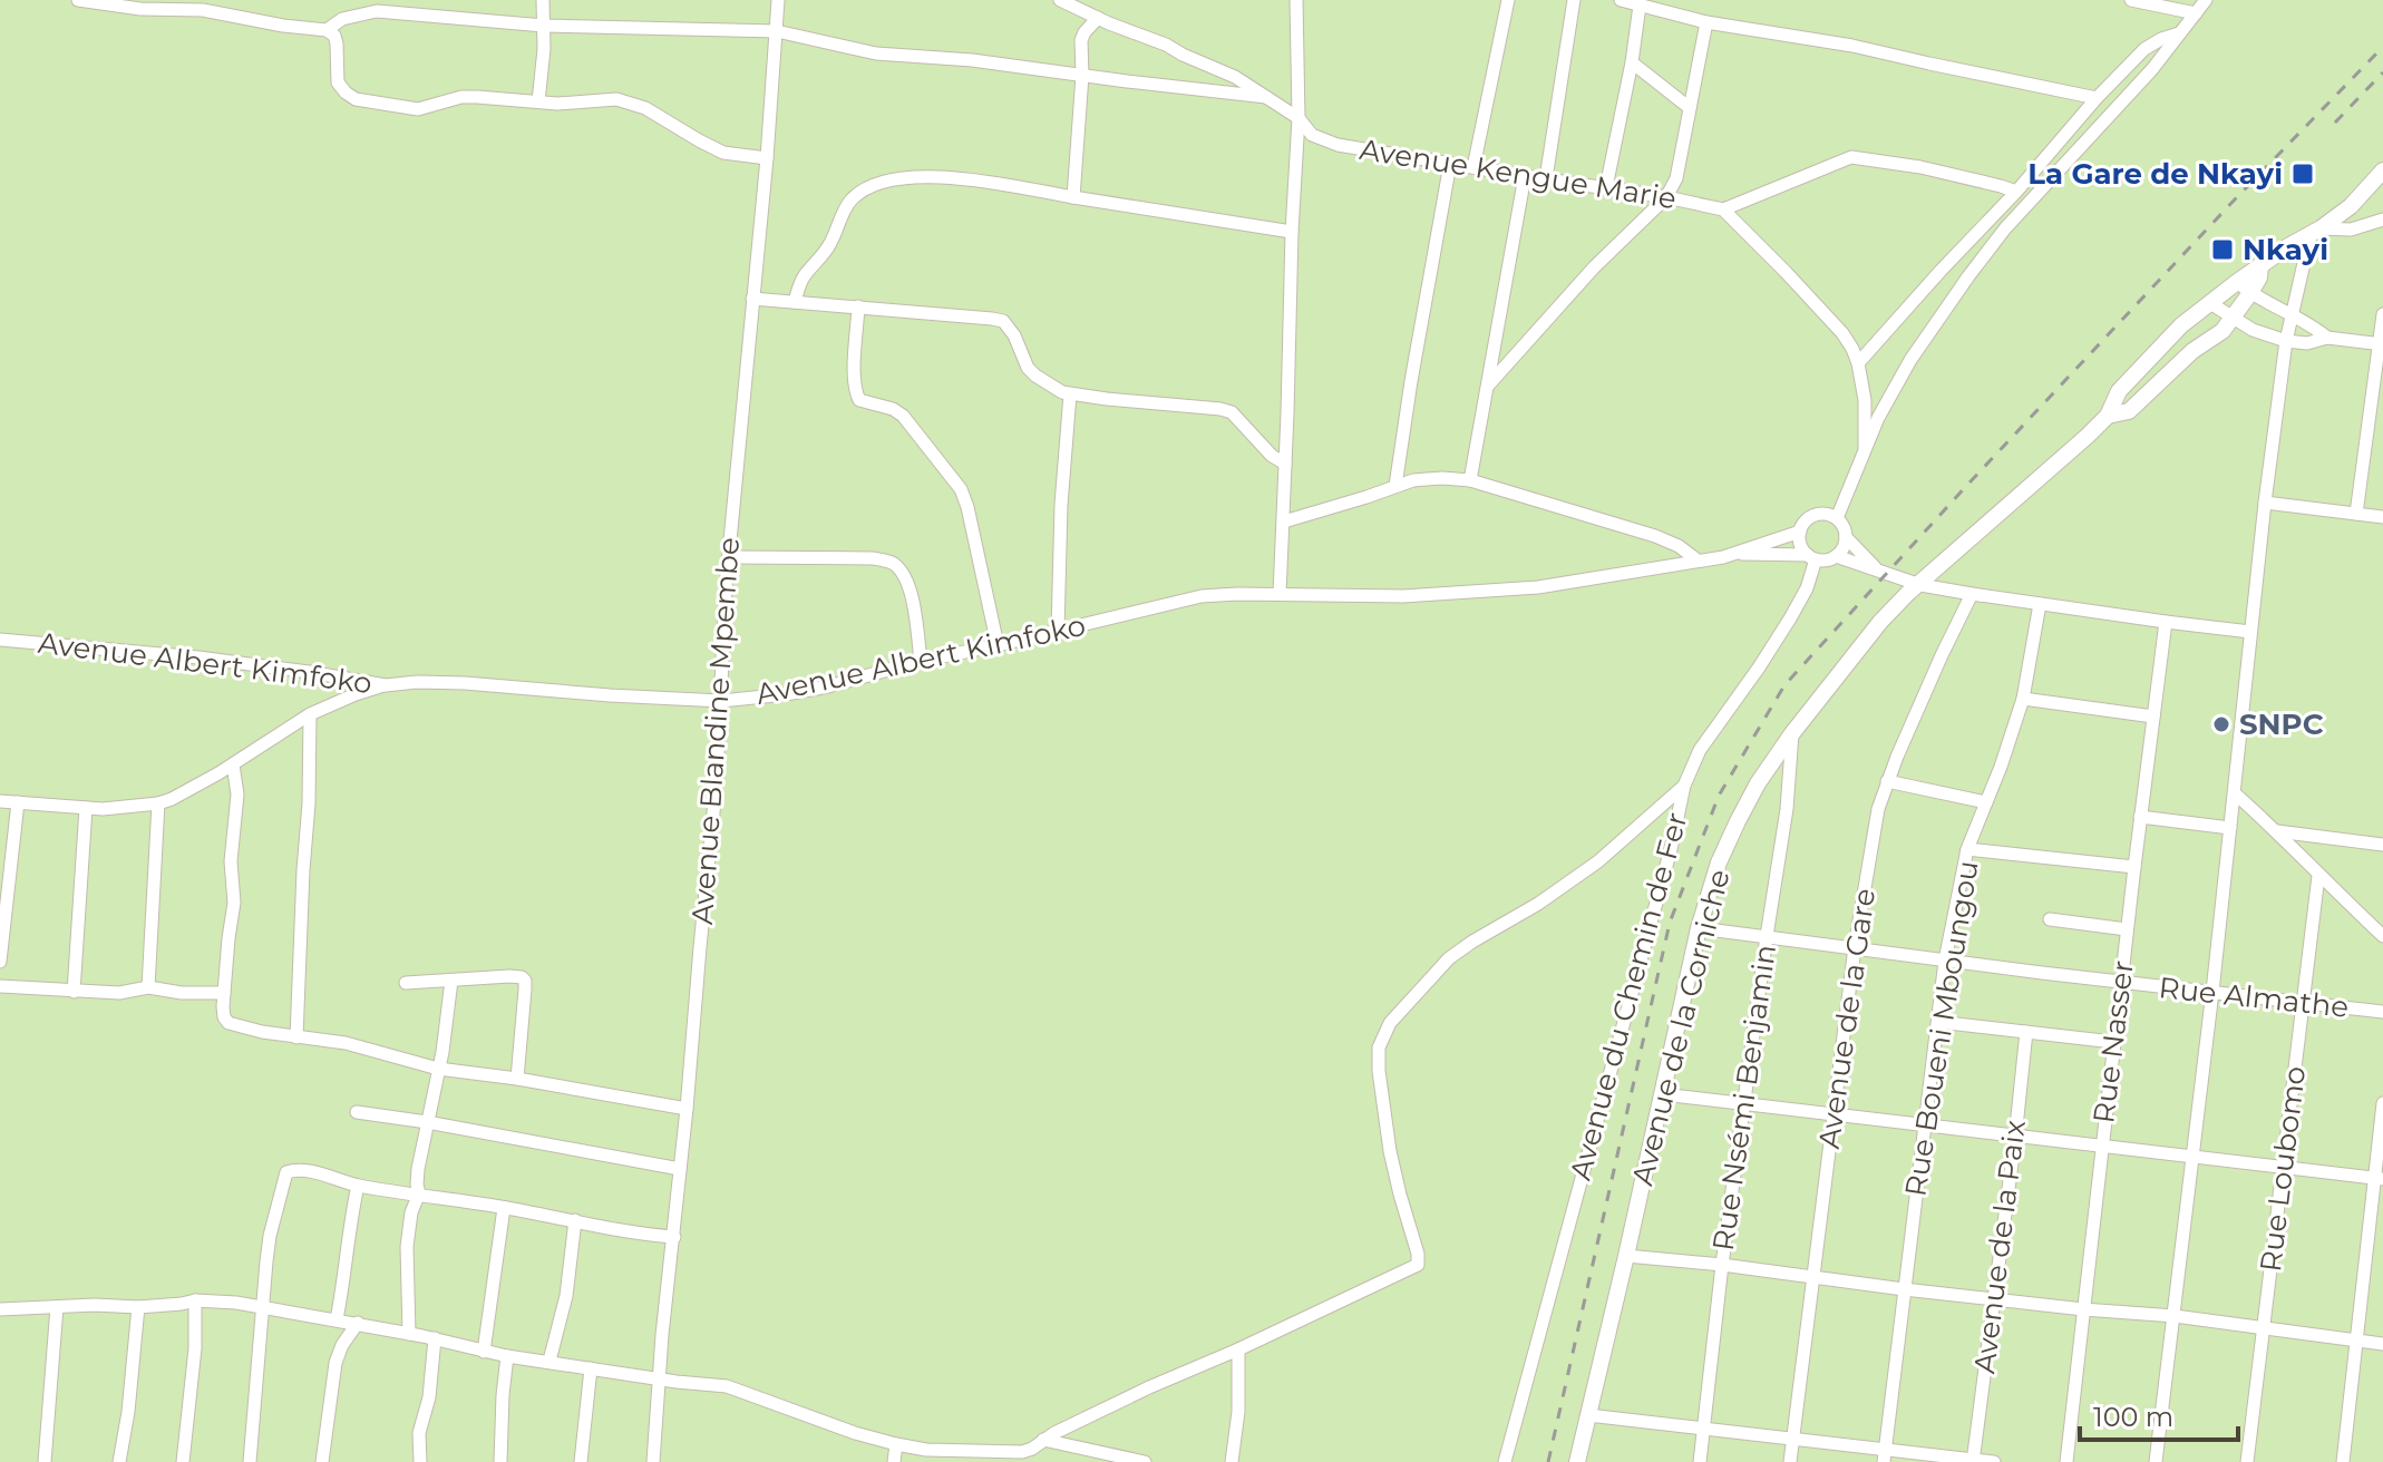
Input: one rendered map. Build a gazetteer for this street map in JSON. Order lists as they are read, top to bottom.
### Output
{
  "streets": {
    "street": [
      "Avenue Kengue Marie",
      "Avenue Albert Kimfoko",
      "Avenue Blandine Mpembe",
      "Avenue du Chemin de Fer",
      "Rue Almathe",
      "Avenue de la Gare",
      "Avenue de la Corniche",
      "Rue Boueni Mboungou",
      "Rue Nasser",
      "Rue Nsémi Benjamin",
      "Rue Loubomo",
      "Avenue de la Paix"
    ]
  },
  "crossings": [
    ["Avenue Albert Kimfoko", "Avenue Blandine Mpembe"],
    ["Avenue Albert Kimfoko", "Avenue du Chemin de Fer"],
    ["Rue Almathe", "Avenue de la Gare"],
    ["Rue Almathe", "Avenue de la Corniche"],
    ["Rue Almathe", "Rue Boueni Mboungou"],
    ["Rue Almathe", "Rue Nasser"],
    ["Rue Almathe", "Rue Nsémi Benjamin"],
    ["Rue Almathe", "Rue Loubomo"],
    ["Avenue de la Corniche", "Rue Nsémi Benjamin"]
  ],
  "places": {
    "transit": ["La Gare de Nkayi", "Nkayi"],
    "other": ["SNPC"]
  },
  "scale_bar": "100 m"
}
